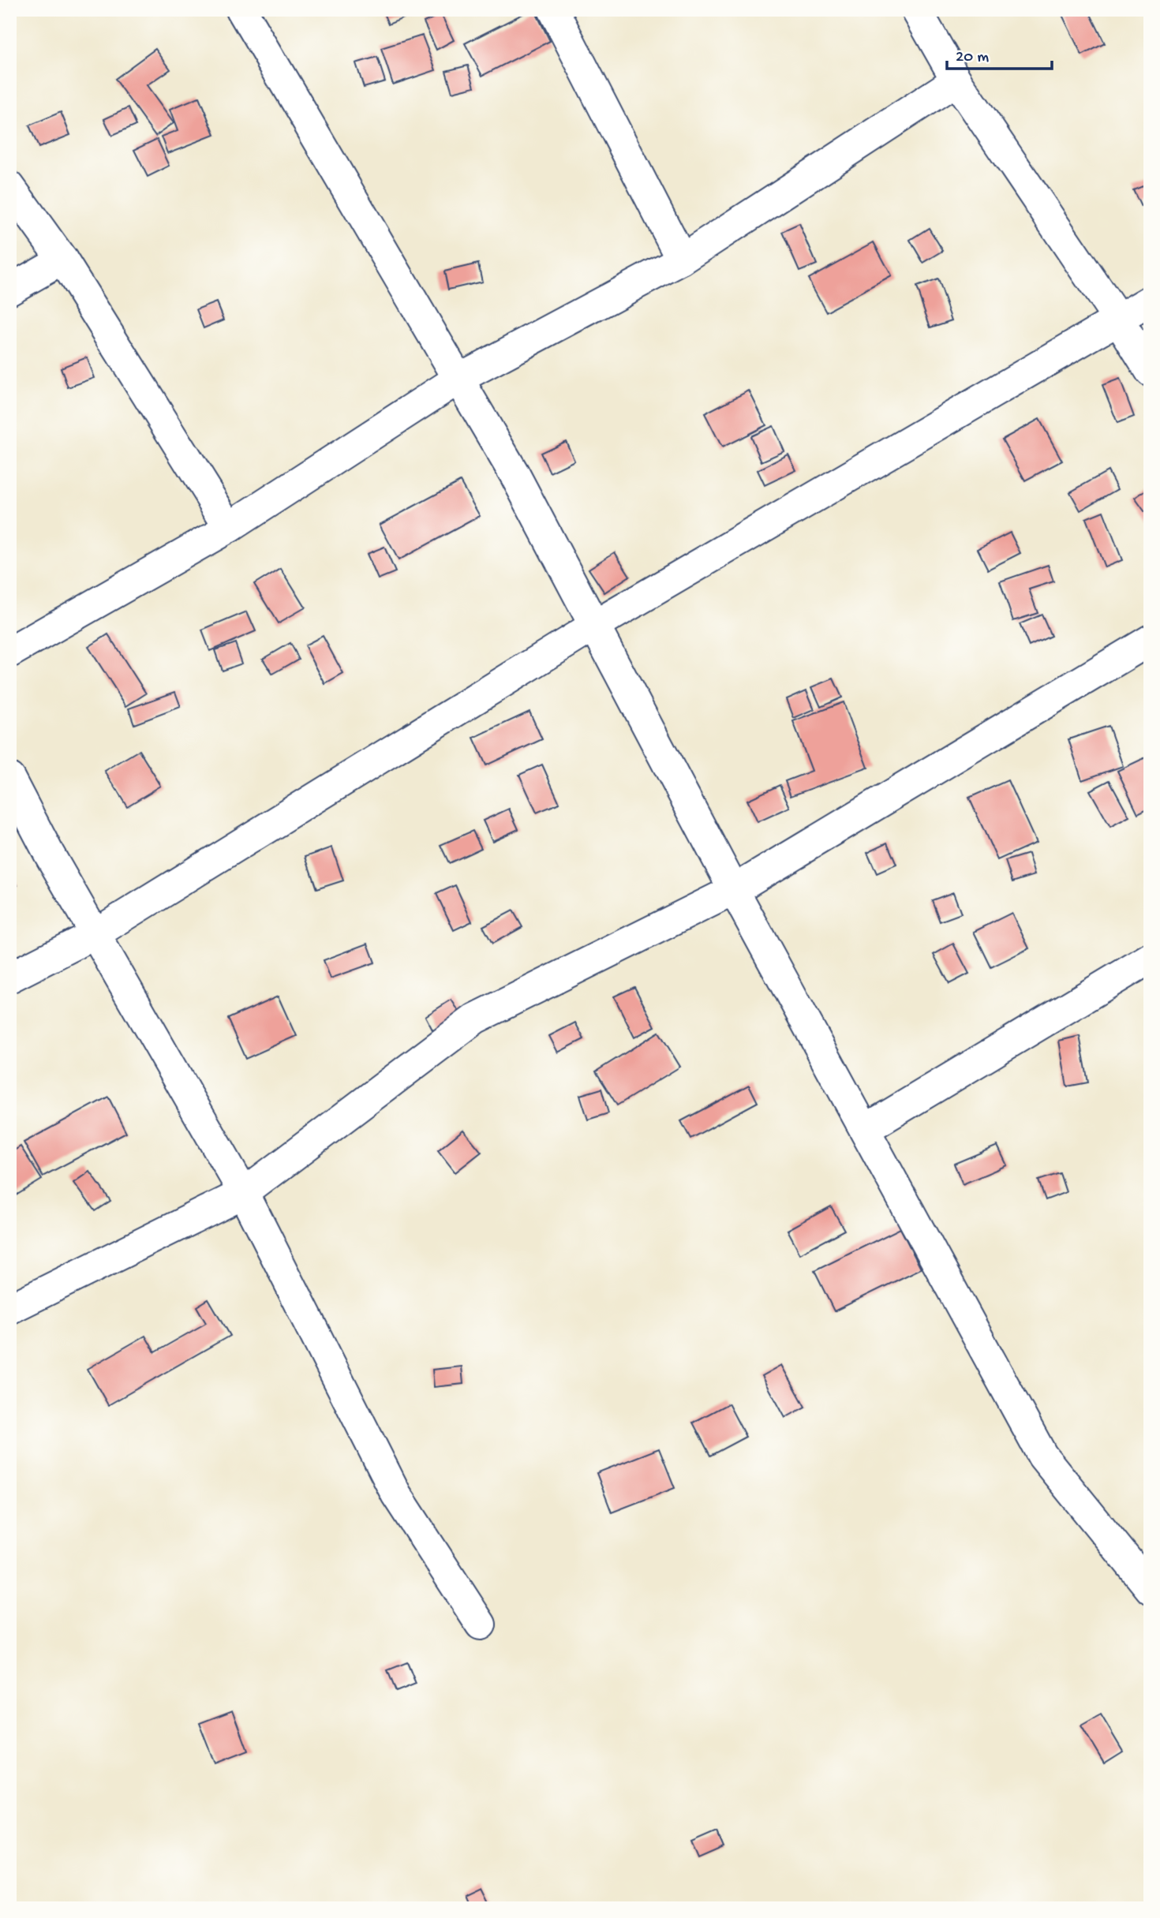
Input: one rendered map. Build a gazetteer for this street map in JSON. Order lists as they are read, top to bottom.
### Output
{
  "scale_bar": "20 m"
}
